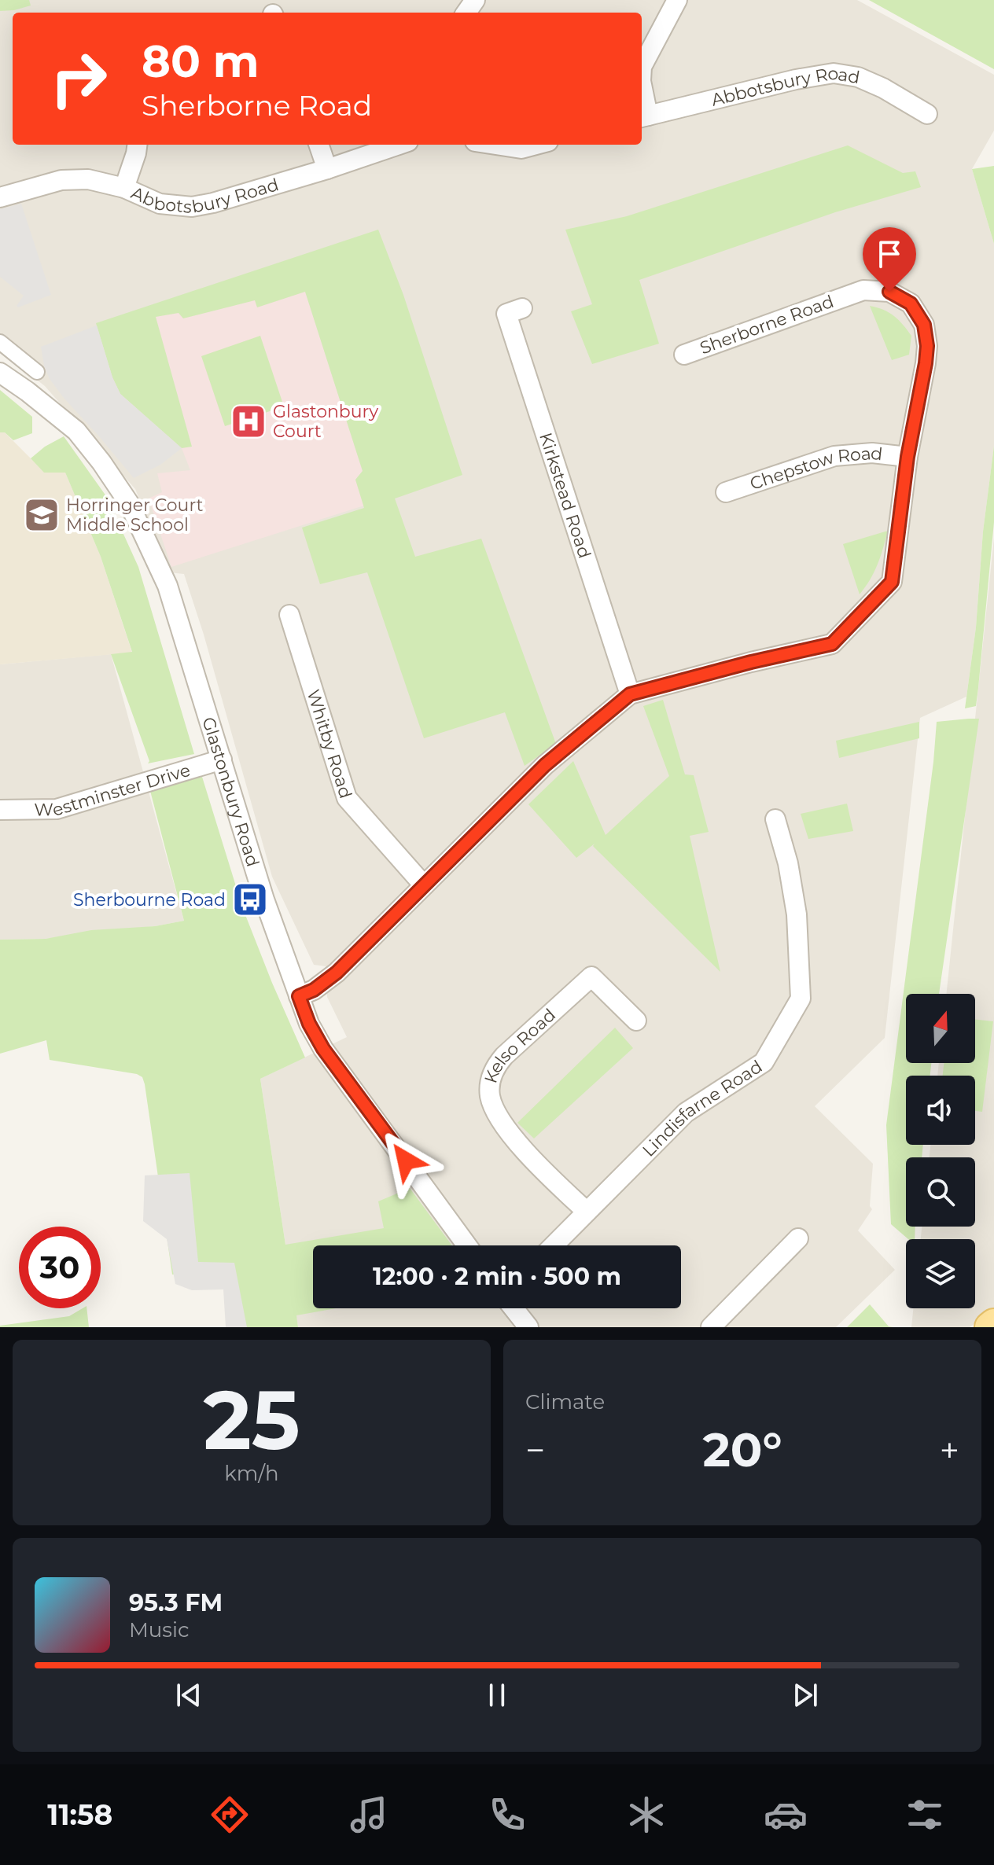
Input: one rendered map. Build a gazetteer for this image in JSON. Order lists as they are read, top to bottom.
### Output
{
  "streets": {
    "street": [
      "Abbotsbury Road",
      "Sherborne Road",
      "Chepstow Road",
      "Kirkstead Road",
      "Whitby Road",
      "Westminster Drive",
      "Glastonbury Road",
      "Kelso Road",
      "Lindisfarne Road"
    ]
  },
  "crossings": [
    ["Sherborne Road", "Chepstow Road"],
    ["Sherborne Road", "Kirkstead Road"],
    ["Sherborne Road", "Whitby Road"],
    ["Sherborne Road", "Glastonbury Road"],
    ["Westminster Drive", "Glastonbury Road"],
    ["Kelso Road", "Lindisfarne Road"]
  ],
  "places": {
    "hospital": ["Glastonbury Court"],
    "school or university": ["Horringer Court Middle School"],
    "bus stop": ["Sherbourne Road"]
  },
  "north": "top",
  "page": {
    "turn": ["80 m", "Sherborne Road"],
    "limit": "30",
    "trip": "12:00 · 2 min · 500 m",
    "tile": [
      ["25", "km/h"],
      "Climate"
    ],
    "heat": ["−", "20°", "+"],
    "song": ["95.3 FM", "Music"],
    "tabs": "11:58"
  }
}
